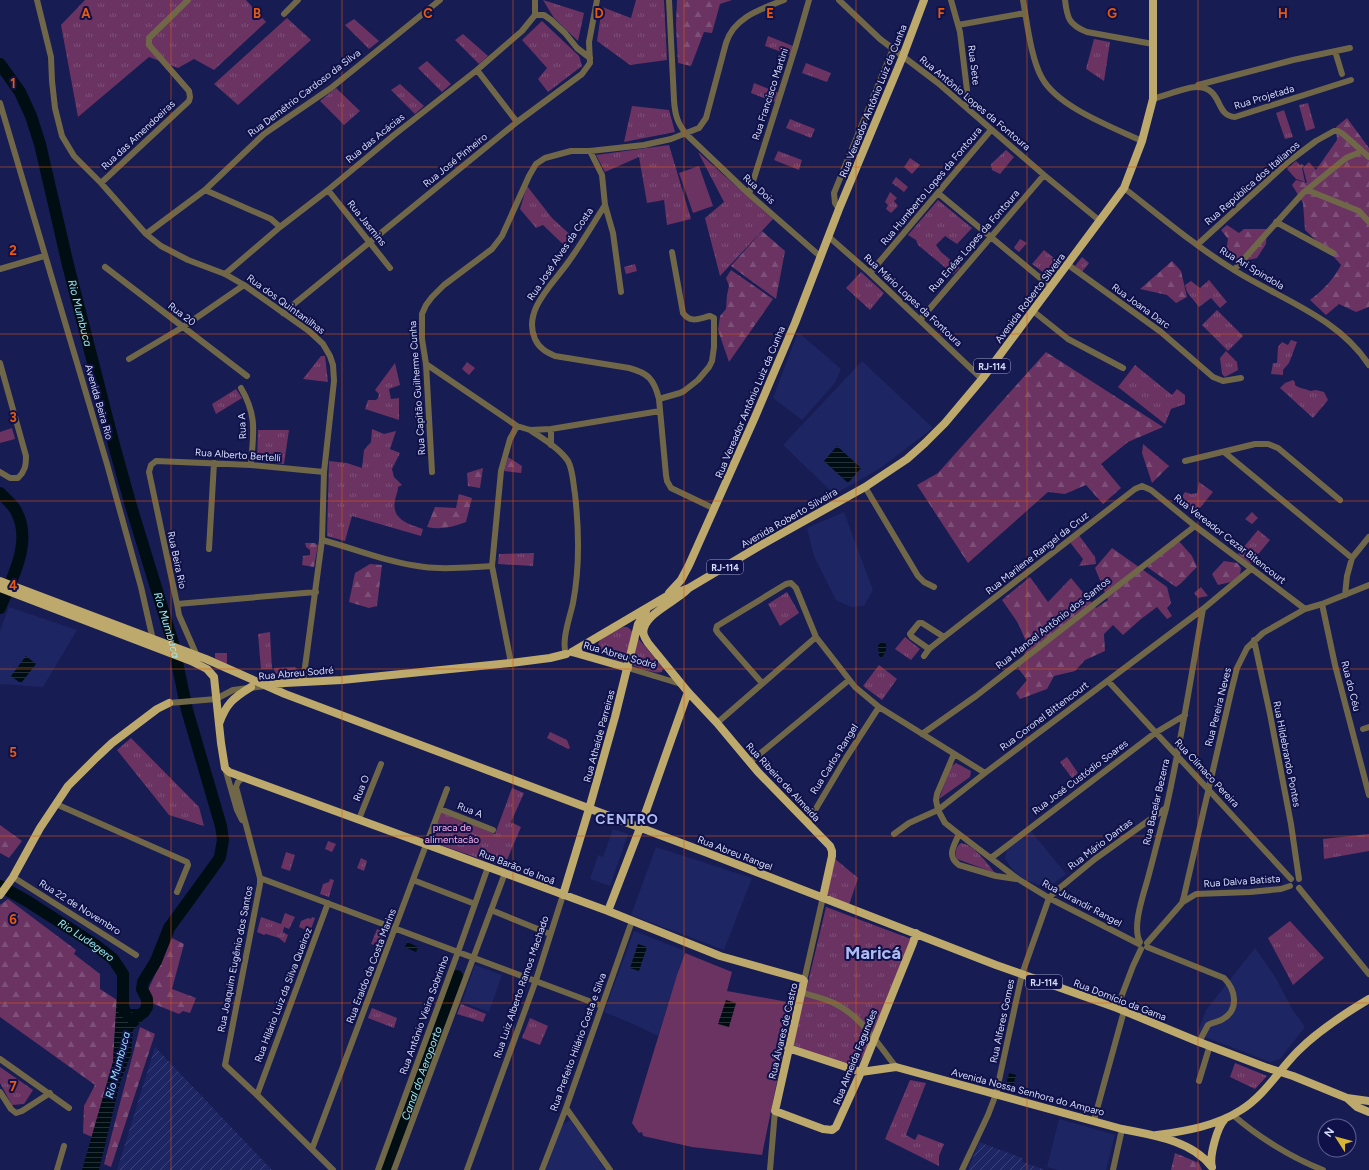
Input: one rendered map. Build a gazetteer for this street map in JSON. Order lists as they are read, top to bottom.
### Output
{
  "streets": {
    "main road": [
      "Rua Vereador Antônio Luiz da Cunha",
      "Avenida Roberto Silveira",
      "RJ-114",
      "Rua Abreu Sodré",
      "Rua Athaíde Parreiras",
      "Rua Ribeiro de Almeida",
      "Rua Abreu Rangel",
      "Rua Barão de Inoã",
      "Rua Joaquim Eugênio dos Santos",
      "Rua Luiz Alberto Ramos Machado",
      "Rua Domício da Gama",
      "Rua Álvares de Castro",
      "Rua Almeida Fagundes",
      "Avenida Nossa Senhora do Amparo"
    ],
    "street": [
      "Rua Sete",
      "Rua Demétrio Cardoso da Silva",
      "Rua Francisco Martini",
      "Rua Projetada",
      "Rua Antônio Lopes da Fontoura",
      "Rua das Amendoeiras",
      "Rua das Acácias",
      "Rua José Pinheiro",
      "Rua República dos Italianos",
      "Rua Humberto Lopes da Fontoura",
      "Rua Dois",
      "Rua Jasmins",
      "Rua Enéas Lopes da Fontoura",
      "Rua José Alves da Costa",
      "Rua Ari Spindola",
      "Rua Mário Lopes da Fontoura",
      "Rua dos Quintanilhas",
      "Rua Joana Darc",
      "Rua 20",
      "Rua Capitão Guilherme Cunha",
      "Avenida Beira Rio",
      "Rua A",
      "Rua Alberto Bertelli",
      "Rua Vereador Cezar Bitencourt",
      "Rua Marilene Rangel da Cruz",
      "Rua Beira Rio",
      "Rua Manoel Antônio dos Santos",
      "Rua do Céu",
      "Rua Pereira Neves",
      "Rua Coronel Bittencourt",
      "Rua Hildebrando Pontes",
      "Rua Carlos Rangel",
      "Rua Clímaco Pereira",
      "Rua José Custódio Soares",
      "Rua O",
      "Rua Bacelar Bezerra",
      "Rua Mário Dantas",
      "Rua Dalva Batista",
      "Rua Jurandir Rangel",
      "Rua 22 de Novembro",
      "Rua Eraldo da Costa Marins",
      "Rua Hilário Luiz da Silva Queiroz",
      "Rua Antônio Vieira Sobrinho",
      "Rua Alferes Gomes",
      "Rua Prefeito Hilário Costa e Silva"
    ]
  },
  "crossings": [
    ["Rua Sete", "Rua Antônio Lopes da Fontoura"],
    ["Rua Demétrio Cardoso da Silva", "Rua dos Quintanilhas"],
    ["Rua Francisco Martini", "Rua Dois"],
    ["Rua Vereador Antônio Luiz da Cunha", "Rua Antônio Lopes da Fontoura"],
    ["Rua Vereador Antônio Luiz da Cunha", "Rua Dois"],
    ["Rua Vereador Antônio Luiz da Cunha", "Rua José Alves da Costa"],
    ["Rua Vereador Antônio Luiz da Cunha", "Avenida Roberto Silveira"],
    ["Rua Vereador Antônio Luiz da Cunha", "Rua Mário Lopes da Fontoura"],
    ["Rua Antônio Lopes da Fontoura", "Rua Humberto Lopes da Fontoura"],
    ["Rua Antônio Lopes da Fontoura", "Rua Enéas Lopes da Fontoura"],
    ["Rua Antônio Lopes da Fontoura", "Avenida Roberto Silveira"],
    ["Rua das Amendoeiras", "Rua dos Quintanilhas"],
    ["Rua das Acácias", "Rua Jasmins"],
    ["Rua das Acácias", "Rua dos Quintanilhas"],
    ["Rua José Pinheiro", "Rua Jasmins"],
    ["Rua José Pinheiro", "Rua dos Quintanilhas"],
    ["Rua República dos Italianos", "Rua Ari Spindola"],
    ["Rua Humberto Lopes da Fontoura", "Rua Mário Lopes da Fontoura"],
    ["Rua Dois", "Rua Capitão Guilherme Cunha"],
    ["Rua Enéas Lopes da Fontoura", "Rua Mário Lopes da Fontoura"],
    ["Rua José Alves da Costa", "Rua Capitão Guilherme Cunha"],
    ["Rua Ari Spindola", "Avenida Roberto Silveira"],
    ["Avenida Roberto Silveira", "Rua Mário Lopes da Fontoura"],
    ["Avenida Roberto Silveira", "Rua Joana Darc"],
    ["Avenida Roberto Silveira", "RJ-114"],
    ["Avenida Roberto Silveira", "Rua Abreu Sodré"],
    ["Avenida Roberto Silveira", "Rua Athaíde Parreiras"],
    ["Rua dos Quintanilhas", "Rua Alberto Bertelli"],
    ["Rua dos Quintanilhas", "Rua Abreu Sodré"],
    ["RJ-114", "Rua Abreu Sodré"],
    ["RJ-114", "Rua Ribeiro de Almeida"],
    ["Rua A", "Rua Alberto Bertelli"],
    ["Rua A", "Rua Eraldo da Costa Marins"],
    ["Rua Alberto Bertelli", "Rua Beira Rio"],
    ["Rua Vereador Cezar Bitencourt", "Rua Marilene Rangel da Cruz"],
    ["Rua Vereador Cezar Bitencourt", "Rua Manoel Antônio dos Santos"],
    ["Rua Vereador Cezar Bitencourt", "Rua Pereira Neves"],
    ["Rua Beira Rio", "Rua Abreu Rangel"],
    ["Rua Beira Rio", "Rua Joaquim Eugênio dos Santos"],
    ["Rua Abreu Sodré", "Rua Athaíde Parreiras"],
    ["Rua Abreu Sodré", "Rua Abreu Rangel"],
    ["Rua Abreu Sodré", "Rua 22 de Novembro"],
    ["Rua Abreu Sodré", "Rua Joaquim Eugênio dos Santos"],
    ["Rua do Céu", "Rua Pereira Neves"],
    ["Rua Pereira Neves", "Rua Hildebrando Pontes"],
    ["Rua Pereira Neves", "Rua Clímaco Pereira"],
    ["Rua Pereira Neves", "Rua Bacelar Bezerra"],
    ["Rua Pereira Neves", "Rua Dalva Batista"],
    ["Rua Pereira Neves", "Rua Jurandir Rangel"],
    ["Rua Pereira Neves", "Rua Domício da Gama"],
    ["Rua Pereira Neves", "Avenida Nossa Senhora do Amparo"],
    ["Rua Coronel Bittencourt", "Rua Clímaco Pereira"],
    ["Rua Coronel Bittencourt", "Rua Bacelar Bezerra"],
    ["Rua Coronel Bittencourt", "Rua Jurandir Rangel"],
    ["Rua Athaíde Parreiras", "Rua Abreu Rangel"],
    ["Rua Athaíde Parreiras", "Rua Luiz Alberto Ramos Machado"],
    ["Rua Hildebrando Pontes", "Rua Clímaco Pereira"],
    ["Rua Hildebrando Pontes", "Rua Dalva Batista"],
    ["Rua Carlos Rangel", "Rua Ribeiro de Almeida"],
    ["Rua Clímaco Pereira", "Rua José Custódio Soares"],
    ["Rua Clímaco Pereira", "Rua Bacelar Bezerra"],
    ["Rua Clímaco Pereira", "Rua Dalva Batista"],
    ["Rua José Custódio Soares", "Rua Bacelar Bezerra"],
    ["Rua José Custódio Soares", "Rua Jurandir Rangel"],
    ["Rua Ribeiro de Almeida", "Rua Abreu Rangel"],
    ["Rua Ribeiro de Almeida", "Rua Domício da Gama"],
    ["Rua Ribeiro de Almeida", "Rua Álvares de Castro"],
    ["Rua O", "Rua Barão de Inoã"],
    ["Rua Bacelar Bezerra", "Rua Mário Dantas"],
    ["Rua Bacelar Bezerra", "Rua Jurandir Rangel"],
    ["Rua Mário Dantas", "Rua Jurandir Rangel"],
    ["Rua Mário Dantas", "Rua Alferes Gomes"],
    ["Rua Abreu Rangel", "Rua Joaquim Eugênio dos Santos"],
    ["Rua Abreu Rangel", "Rua Luiz Alberto Ramos Machado"],
    ["Rua Abreu Rangel", "Rua Domício da Gama"],
    ["Rua Abreu Rangel", "Rua Álvares de Castro"],
    ["Rua Barão de Inoã", "Rua Joaquim Eugênio dos Santos"],
    ["Rua Barão de Inoã", "Rua Eraldo da Costa Marins"],
    ["Rua Barão de Inoã", "Rua Luiz Alberto Ramos Machado"],
    ["Rua Barão de Inoã", "Rua Antônio Vieira Sobrinho"],
    ["Rua Barão de Inoã", "Rua Álvares de Castro"],
    ["Rua Barão de Inoã", "Rua Prefeito Hilário Costa e Silva"],
    ["Rua Jurandir Rangel", "Rua Domício da Gama"],
    ["Rua Jurandir Rangel", "Rua Alferes Gomes"],
    ["Rua Joaquim Eugênio dos Santos", "Rua Hilário Luiz da Silva Queiroz"],
    ["Rua Domício da Gama", "Rua Alferes Gomes"],
    ["Rua Domício da Gama", "Rua Álvares de Castro"],
    ["Rua Domício da Gama", "Rua Almeida Fagundes"],
    ["Rua Alferes Gomes", "Avenida Nossa Senhora do Amparo"],
    ["Rua Álvares de Castro", "Rua Almeida Fagundes"],
    ["Rua Almeida Fagundes", "Avenida Nossa Senhora do Amparo"]
  ],
  "districts": ["CENTRO", "Maricá"],
  "water": ["Rio Mumbuca", "Rio Ludegero", "Canal do Aeroporto"],
  "parks": ["praca de alimentacão"],
  "north": "top left",
  "grid": {
    "columns": [
      "A",
      "B",
      "C",
      "D",
      "E",
      "F",
      "G",
      "H"
    ],
    "rows": [
      "1",
      "2",
      "3",
      "4",
      "5",
      "6",
      "7"
    ]
  }
}
